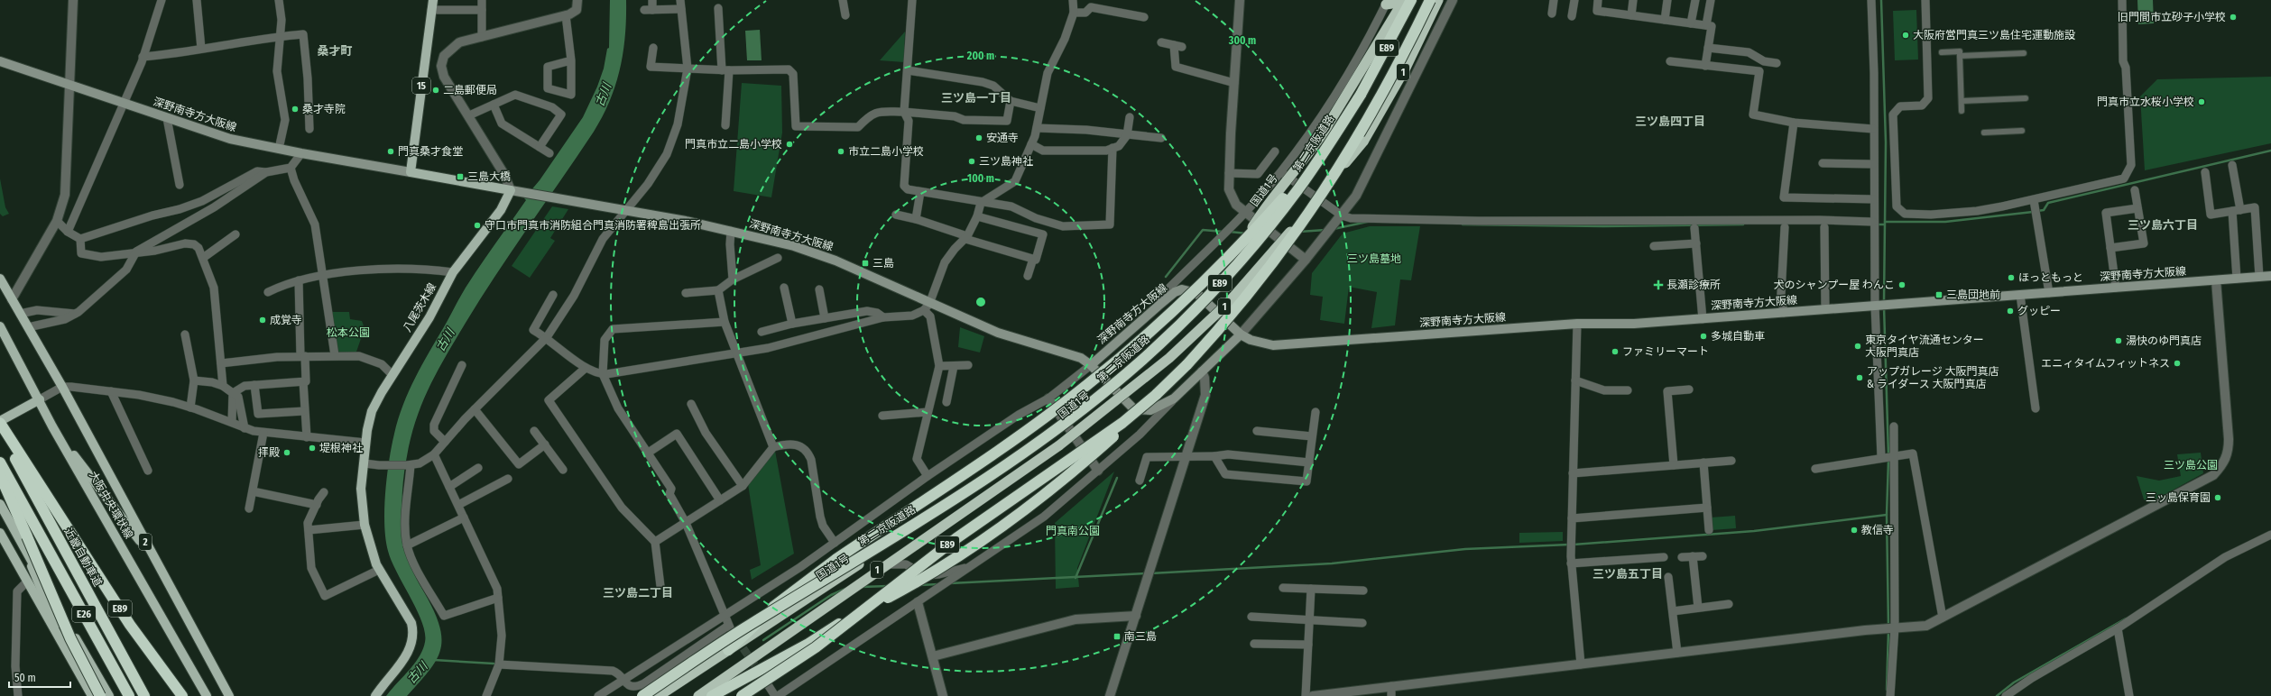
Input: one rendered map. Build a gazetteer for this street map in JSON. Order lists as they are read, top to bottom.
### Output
{
  "streets": {
    "highway": [
      "E89",
      "1",
      "第二京阪道路",
      "国道1号",
      "近畿自動車道",
      "E26"
    ],
    "main road": [
      "15",
      "深野南寺方大阪線",
      "八尾茨木線",
      "大阪中央環状線",
      "2"
    ]
  },
  "crossings": [
    ["E89", "第二京阪道路"],
    ["E89", "国道1号"],
    ["15", "深野南寺方大阪線"],
    ["深野南寺方大阪線", "八尾茨木線"],
    ["第二京阪道路", "国道1号"]
  ],
  "districts": [
    "桑才町",
    "三ツ島一丁目",
    "三ツ島四丁目",
    "三ツ島六丁目",
    "三ツ島五丁目",
    "三ツ島二丁目"
  ],
  "water": ["古川"],
  "parks": [
    "三ツ島墓地",
    "松本公園",
    "三ツ島公園",
    "門真南公園"
  ],
  "places": {
    "other": [
      "旧門間市立砂子小学校",
      "大阪府営門真三ツ島住宅運動施設",
      "二島郵便局",
      "門真市立水桜小学校",
      "桑才寺院",
      "安通寺",
      "門真市立二島小学校",
      "門真桑才食堂",
      "市立二島小学校",
      "三ツ島神社",
      "守口市門真市消防組合門真消防署稗島出張所",
      "ほっともっと",
      "犬のシャンプー屋 わんこ",
      "グッピー",
      "成覚寺",
      "多城自動車",
      "湯快のゆ門真店",
      "東京タイヤ流通センター 大阪門真店",
      "ファミリーマート",
      "エニィタイムフィットネス",
      "アップガレージ 大阪門真店 & ライダース 大阪門真店",
      "堤根神社",
      "拝殿",
      "三ッ島保育園",
      "教信寺"
    ],
    "transit": [
      "三島大橋",
      "三島",
      "三島団地前",
      "南三島"
    ],
    "health": ["長瀬診療所"]
  },
  "scale_bar": "50 m",
  "rings": ["300 m", "200 m", "100 m"]
}
